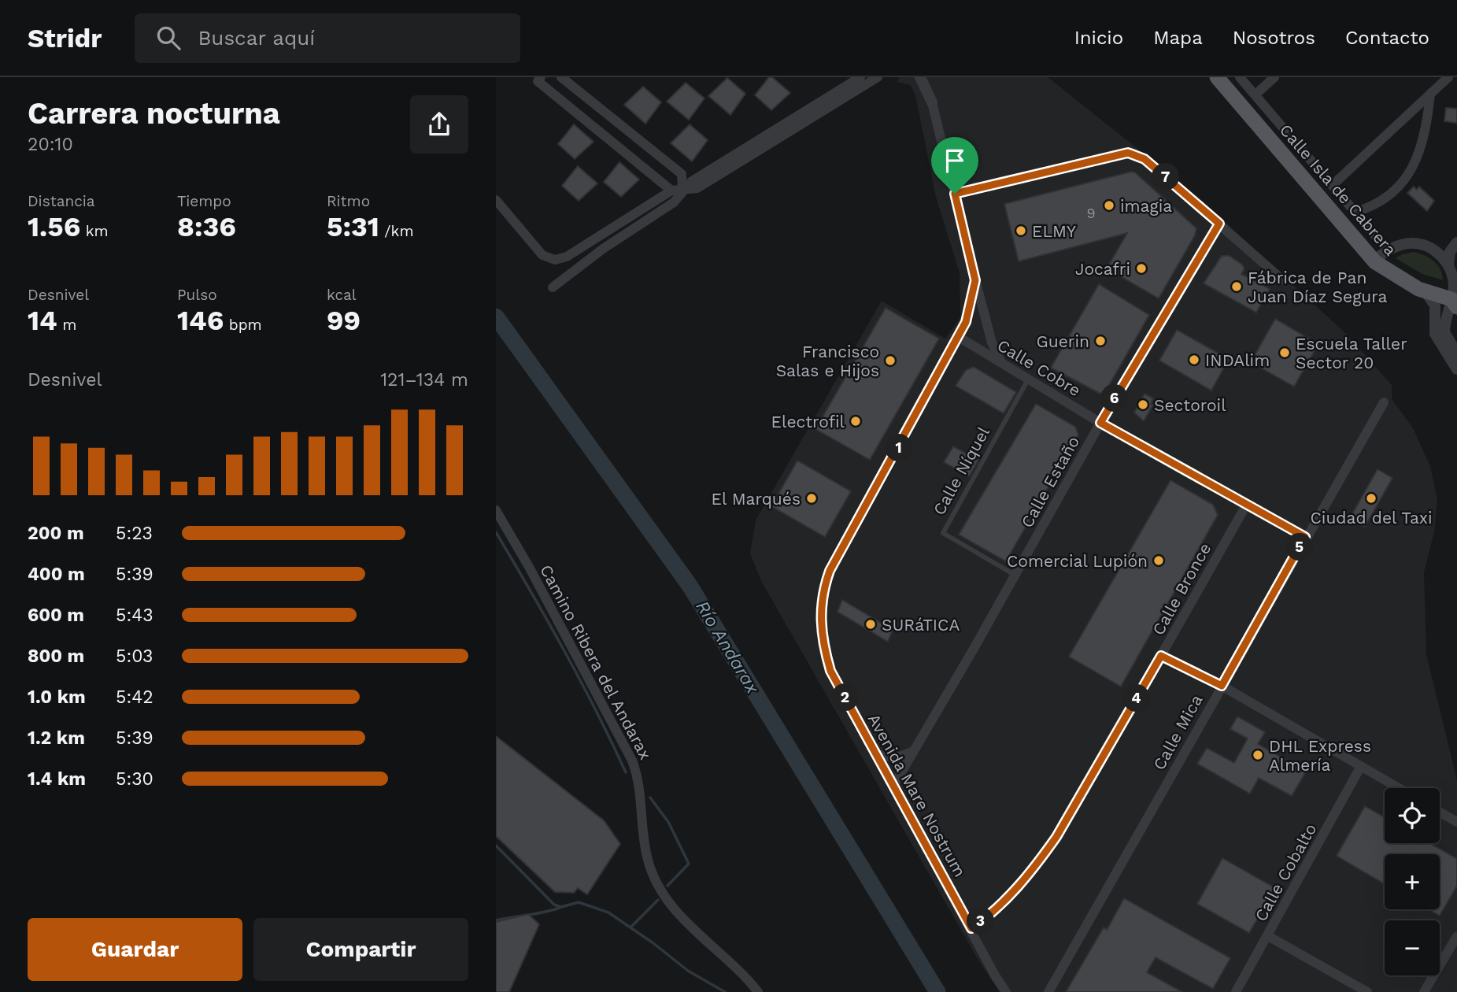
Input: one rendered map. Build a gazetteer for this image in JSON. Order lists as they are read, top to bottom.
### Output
{
  "streets": {
    "main road": ["Calle Isla de Cabrera"],
    "street": [
      "Calle Cobre",
      "Calle Estaño",
      "Calle Bronce",
      "Camino Ribera del Andarax",
      "Calle Mica",
      "Avenida Mare Nostrum",
      "Calle Cobalto"
    ],
    "lane": ["Calle Níquel"]
  },
  "crossings": [
    ["Calle Cobre", "Calle Níquel"],
    ["Calle Cobre", "Calle Estaño"],
    ["Calle Cobre", "Calle Bronce"],
    ["Calle Cobre", "Calle Mica"],
    ["Calle Cobre", "Avenida Mare Nostrum"],
    ["Calle Níquel", "Calle Estaño"],
    ["Calle Estaño", "Avenida Mare Nostrum"],
    ["Calle Bronce", "Avenida Mare Nostrum"]
  ],
  "water": ["Río Andarax"],
  "places": [
    "imagia",
    "ELMY",
    "Jocafri",
    "Fábrica de Pan Juan Díaz Segura",
    "Guerin",
    "Escuela Taller Sector 20",
    "INDAlim",
    "Francisco Salas e Hijos",
    "Sectoroil",
    "Electrofil",
    "El Marqués",
    "Ciudad del Taxi",
    "Comercial Lupión",
    "SURáTICA",
    "DHL Express Almería"
  ],
  "house_numbers": ["9"],
  "page": {
    "header": "Stridr",
    "search": "Buscar aquí",
    "nav": [
      "Inicio",
      "Mapa",
      "Nosotros",
      "Contacto"
    ],
    "heading": ["Carrera nocturna", "20:10"],
    "pins": [
      "7",
      "6",
      "1",
      "5",
      "2",
      "4",
      "3"
    ],
    "stats": [
      ["Distancia", "1.56 km"],
      ["Tiempo", "8:36"],
      ["Ritmo", "5:31 /km"],
      ["Desnivel", "14 m"],
      ["Pulso", "146 bpm"],
      ["kcal", "99"]
    ],
    "chart": ["Desnivel", "121–134 m"],
    "list": [
      {
        "name": "200 m",
        "note": "5:23"
      },
      {
        "name": "400 m",
        "note": "5:39"
      },
      {
        "name": "600 m",
        "note": "5:43"
      },
      {
        "name": "800 m",
        "note": "5:03"
      },
      {
        "name": "1.0 km",
        "note": "5:42"
      },
      {
        "name": "1.2 km",
        "note": "5:39"
      },
      {
        "name": "1.4 km",
        "note": "5:30"
      }
    ],
    "map_buttons": ["+", "−"],
    "buttons": ["Guardar", "Compartir"]
  }
}
